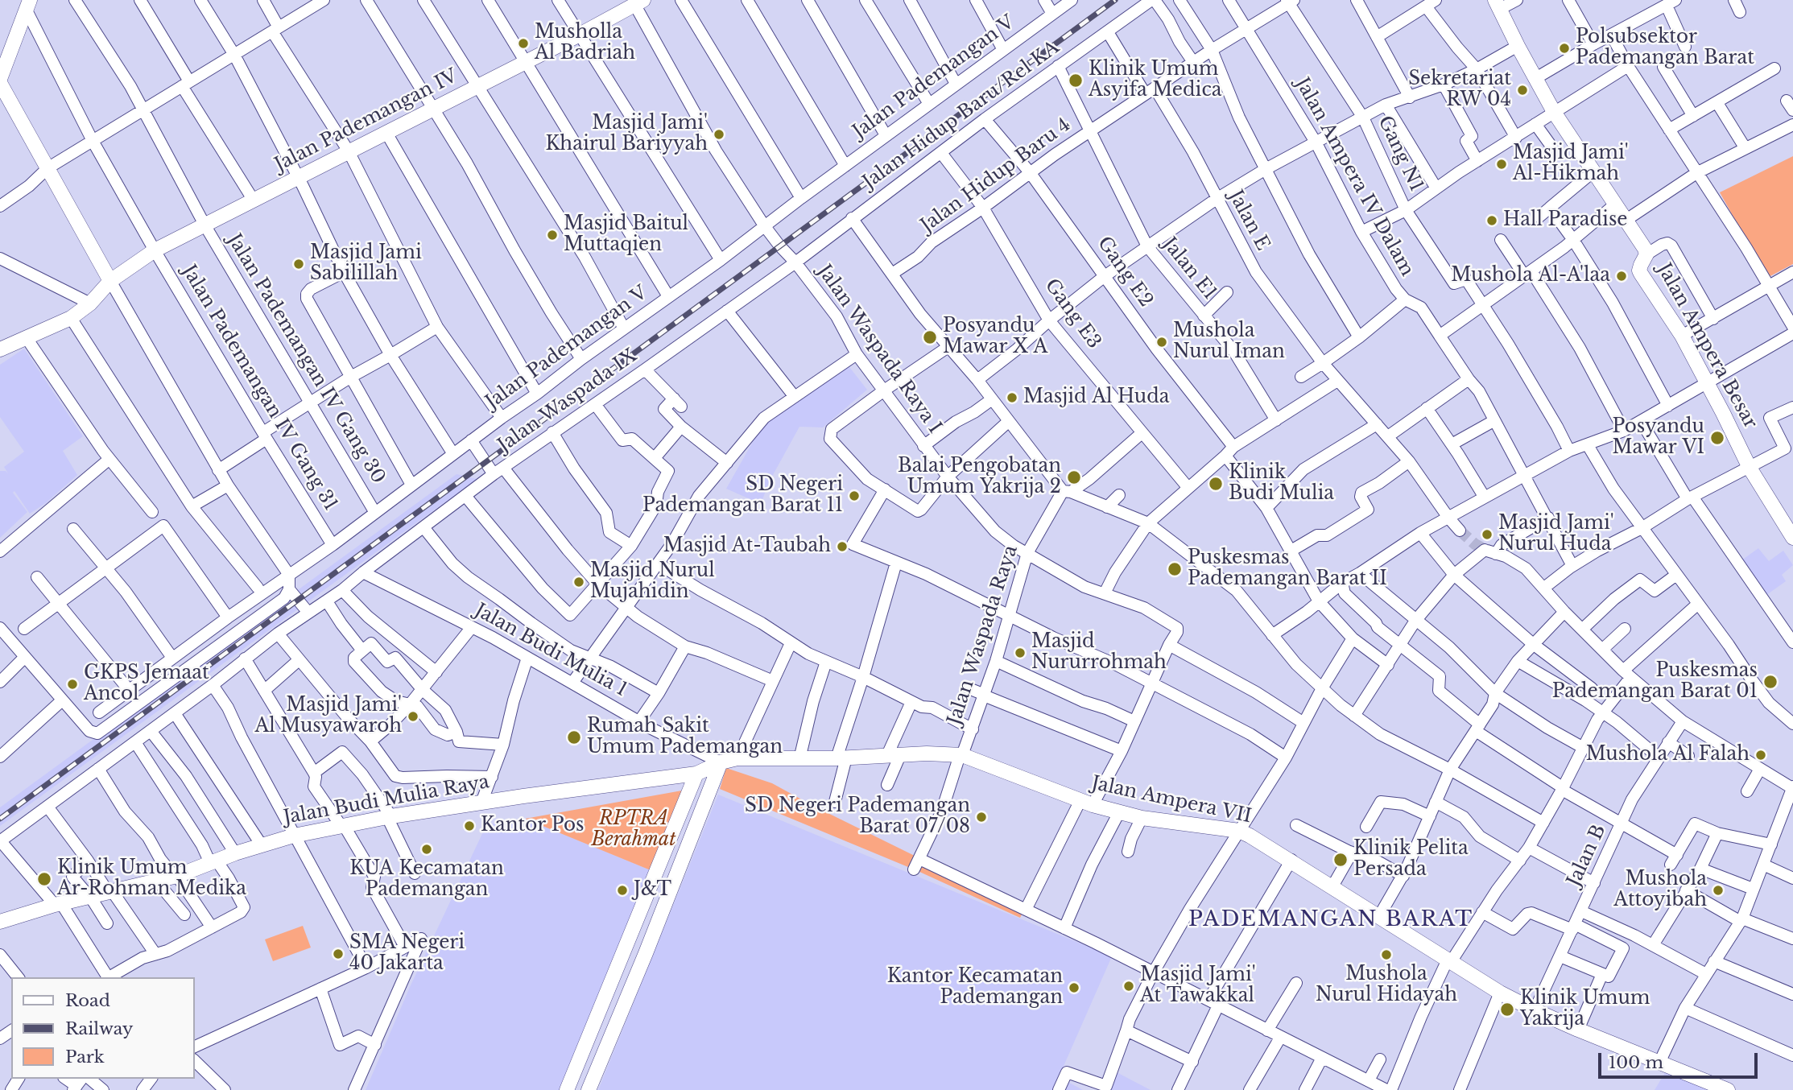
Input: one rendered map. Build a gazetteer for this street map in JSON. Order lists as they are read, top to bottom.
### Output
{
  "streets": {
    "street": [
      "Jalan Pademangan V",
      "Jalan Hidup Baru/Rel KA",
      "Jalan Pademangan IV",
      "Gang N1",
      "Jalan Hidup Baru 4",
      "Jalan Ampera IV Dalam",
      "Jalan E",
      "Jalan E1",
      "Gang E2",
      "Gang E3",
      "Jalan Ampera Besar",
      "Jalan Waspada Raya I",
      "Jalan Pademangan IV Gang 30",
      "Jalan Pademangan IV Gang 31",
      "Jalan Waspada IX",
      "Jalan Waspada Raya",
      "Jalan Budi Mulia 1",
      "Jalan Budi Mulia Raya",
      "Jalan Ampera VII",
      "Jalan B"
    ]
  },
  "crossings": [
    ["Jalan Pademangan V", "Jalan Waspada Raya I"],
    ["Jalan Pademangan V", "Jalan Pademangan IV Gang 30"],
    ["Jalan Pademangan V", "Jalan Pademangan IV Gang 31"],
    ["Jalan Hidup Baru/Rel KA", "Jalan E"],
    ["Jalan Hidup Baru/Rel KA", "Jalan E1"],
    ["Jalan Hidup Baru/Rel KA", "Gang E2"],
    ["Jalan Hidup Baru/Rel KA", "Gang E3"],
    ["Jalan Hidup Baru/Rel KA", "Jalan Waspada Raya I"],
    ["Jalan Hidup Baru/Rel KA", "Jalan Waspada IX"],
    ["Jalan Pademangan IV", "Jalan Waspada Raya I"],
    ["Jalan Pademangan IV", "Jalan Pademangan IV Gang 30"],
    ["Jalan Pademangan IV", "Jalan Pademangan IV Gang 31"],
    ["Gang N1", "Jalan Hidup Baru 4"],
    ["Jalan Hidup Baru 4", "Jalan Ampera IV Dalam"],
    ["Jalan Hidup Baru 4", "Jalan E"],
    ["Jalan Hidup Baru 4", "Jalan E1"],
    ["Jalan Hidup Baru 4", "Gang E2"],
    ["Jalan Hidup Baru 4", "Gang E3"],
    ["Jalan Ampera IV Dalam", "Jalan E"],
    ["Jalan Waspada Raya I", "Jalan Waspada IX"],
    ["Jalan Waspada Raya I", "Jalan Waspada Raya"],
    ["Jalan Waspada IX", "Jalan Budi Mulia 1"],
    ["Jalan Waspada Raya", "Jalan Ampera VII"],
    ["Jalan Budi Mulia 1", "Jalan Budi Mulia Raya"],
    ["Jalan Budi Mulia 1", "Jalan Ampera VII"],
    ["Jalan Budi Mulia Raya", "Jalan Ampera VII"],
    ["Jalan Ampera VII", "Jalan B"]
  ],
  "districts": ["PADEMANGAN BARAT"],
  "parks": ["RPTRA Berahmat"],
  "places": [
    "Musholla Al Badriah",
    "Polsubsektor Pademangan Barat",
    "Klinik Umum Asyifa Medica",
    "Sekretariat RW 04",
    "Masjid Jami' Khairul Bariyyah",
    "Masjid Jami' Al-Hikmah",
    "Hall Paradise",
    "Masjid Baitul Muttaqien",
    "Masjid Jami Sabilillah",
    "Mushola Al-A'laa",
    "Posyandu Mawar X A",
    "Mushola Nurul Iman",
    "Masjid Al Huda",
    "Posyandu Mawar VI",
    "Balai Pengobatan Umum Yakrija 2",
    "Klinik Budi Mulia",
    "SD Negeri Pademangan Barat 11",
    "Masjid Jami' Nurul Huda",
    "Masjid At-Taubah",
    "Puskesmas Pademangan Barat II",
    "Masjid Nurul Mujahidin",
    "Masjid Nururrohmah",
    "Puskesmas Pademangan Barat 01",
    "GKPS Jemaat Ancol",
    "Masjid Jami' Al Musyawaroh",
    "Rumah Sakit Umum Pademangan",
    "Mushola Al Falah",
    "SD Negeri Pademangan Barat 07/08",
    "Kantor Pos",
    "KUA Kecamatan Pademangan",
    "Klinik Pelita Persada",
    "Klinik Umum Ar-Rohman Medika",
    "J&T",
    "Mushola Attoyibah",
    "SMA Negeri 40 Jakarta",
    "Mushola Nurul Hidayah",
    "Masjid Jami' At Tawakkal",
    "Kantor Kecamatan Pademangan",
    "Klinik Umum Yakrija"
  ],
  "legend": ["Road", "Railway", "Park"],
  "scale_bar": "100 m"
}
